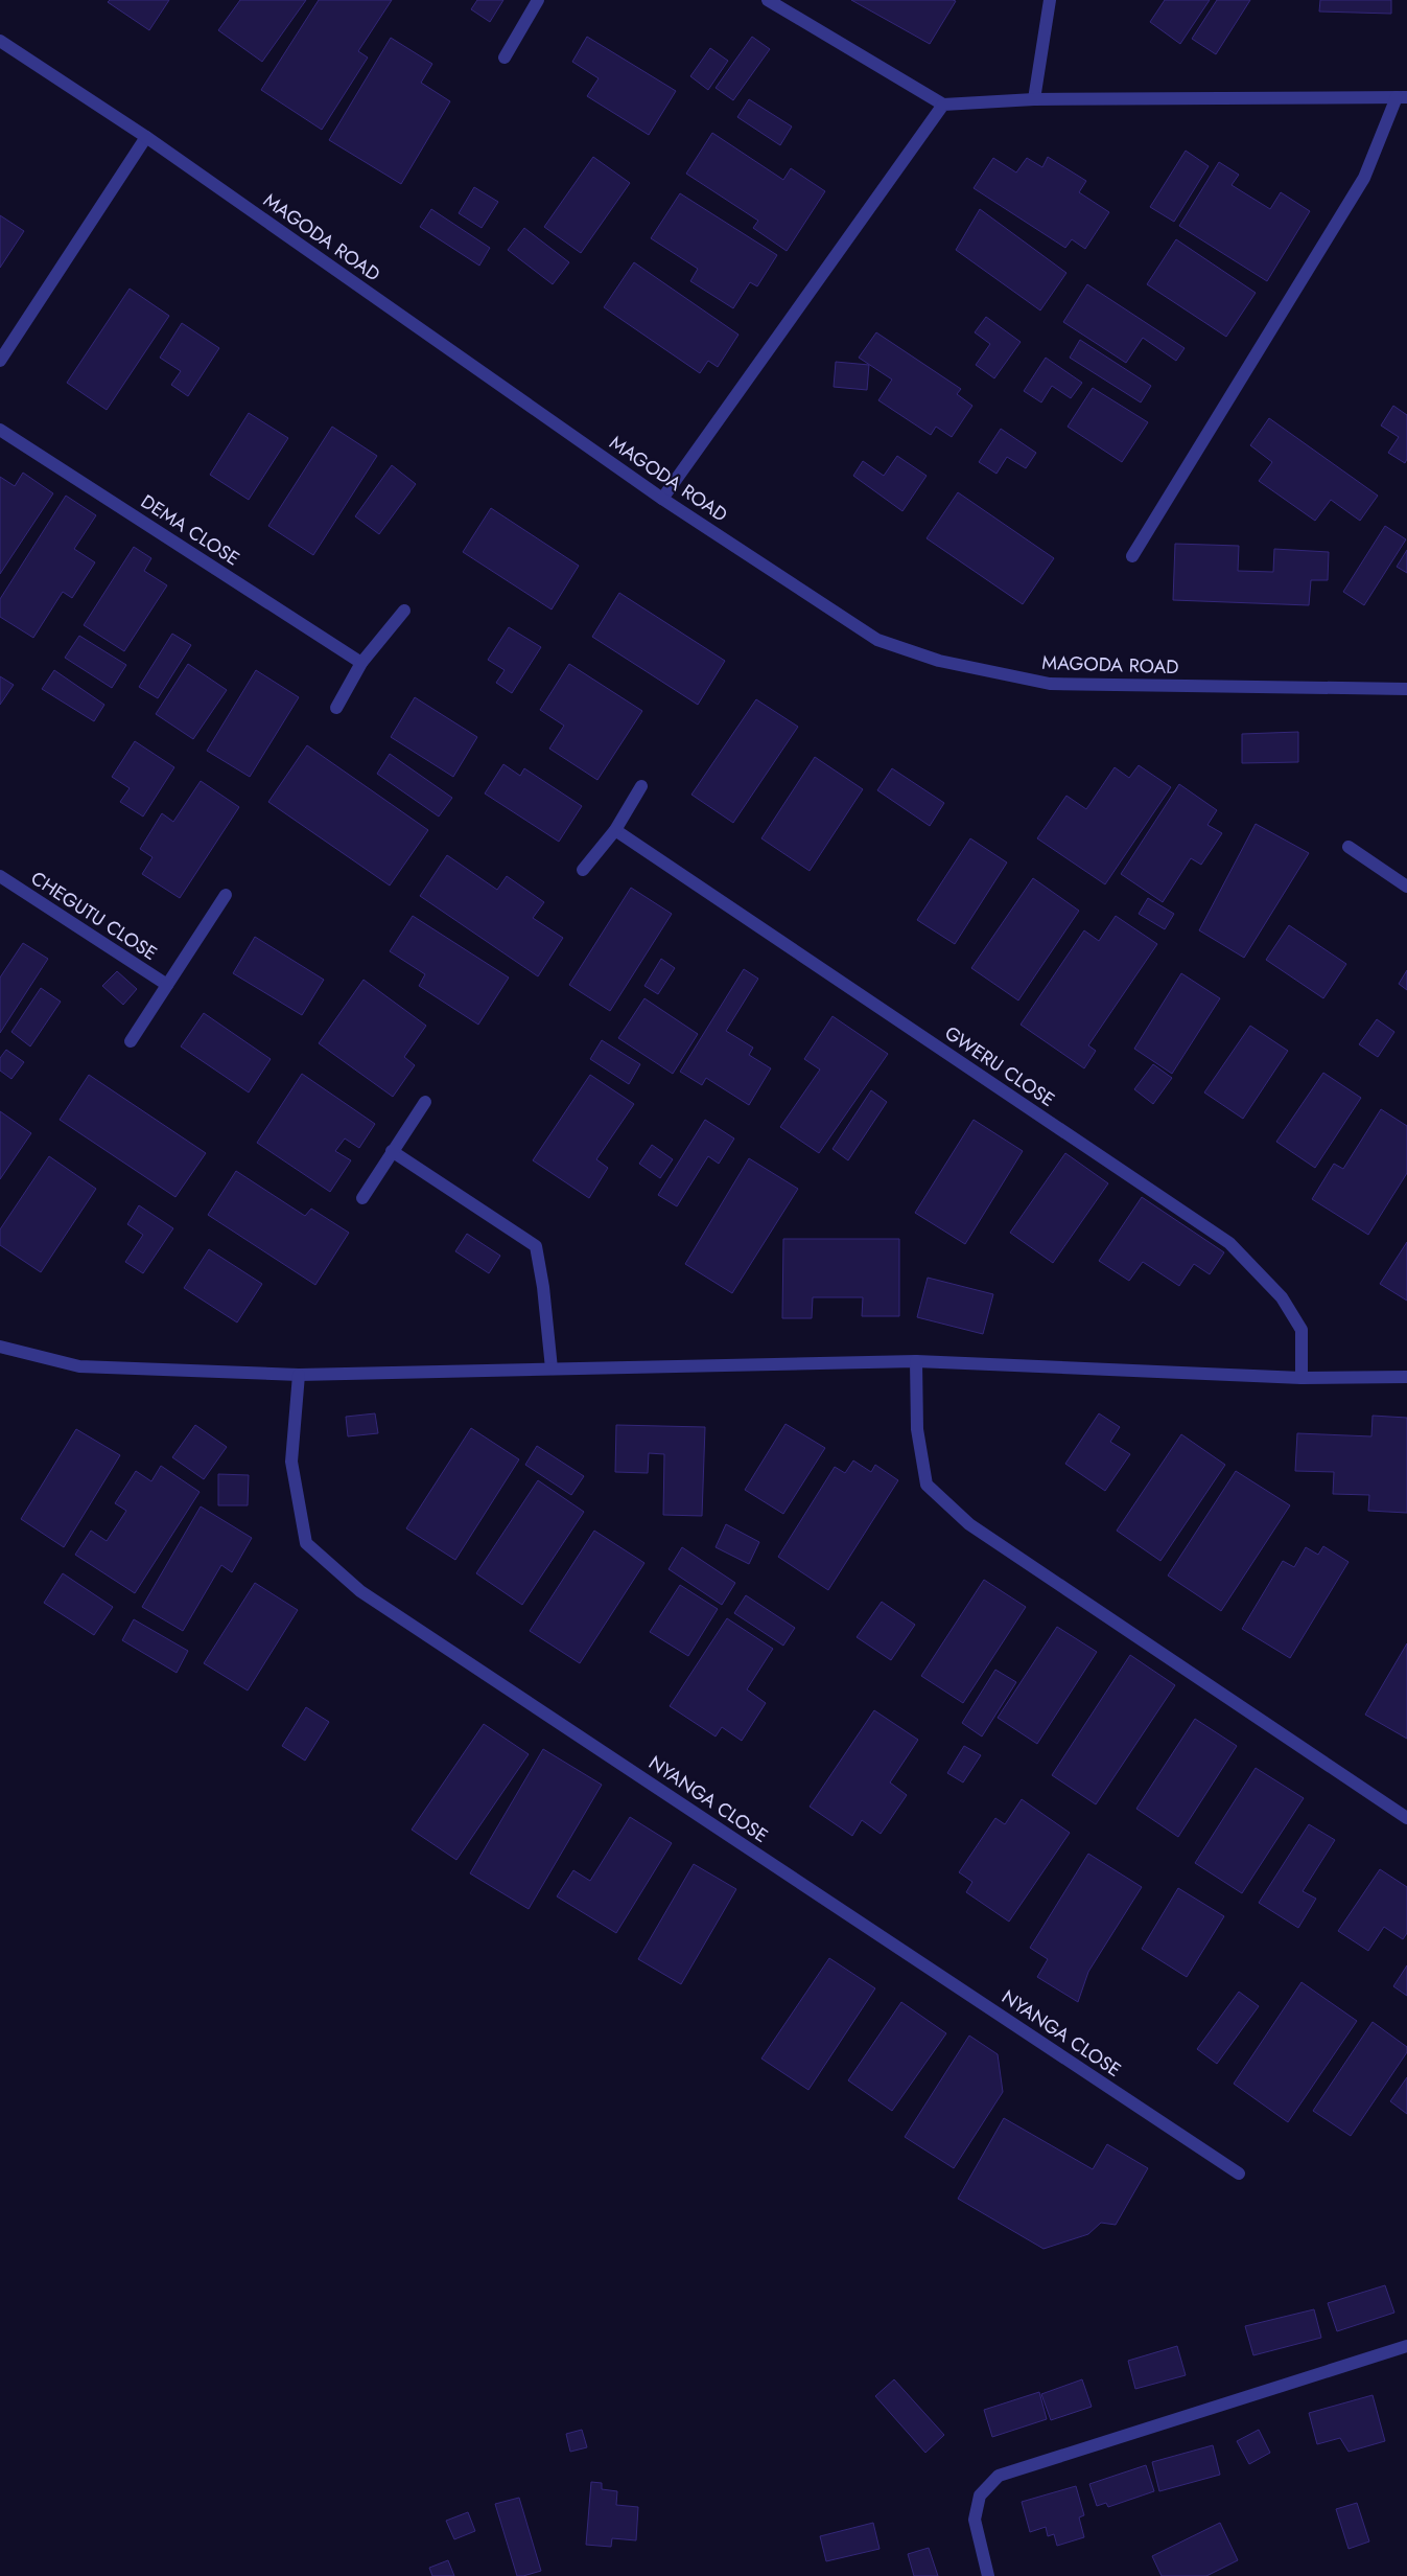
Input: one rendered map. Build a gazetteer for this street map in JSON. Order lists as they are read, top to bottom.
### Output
{
  "streets": {
    "street": [
      "MAGODA ROAD",
      "DEMA CLOSE",
      "CHEGUTU CLOSE",
      "GWERU CLOSE",
      "NYANGA CLOSE"
    ]
  }
}
